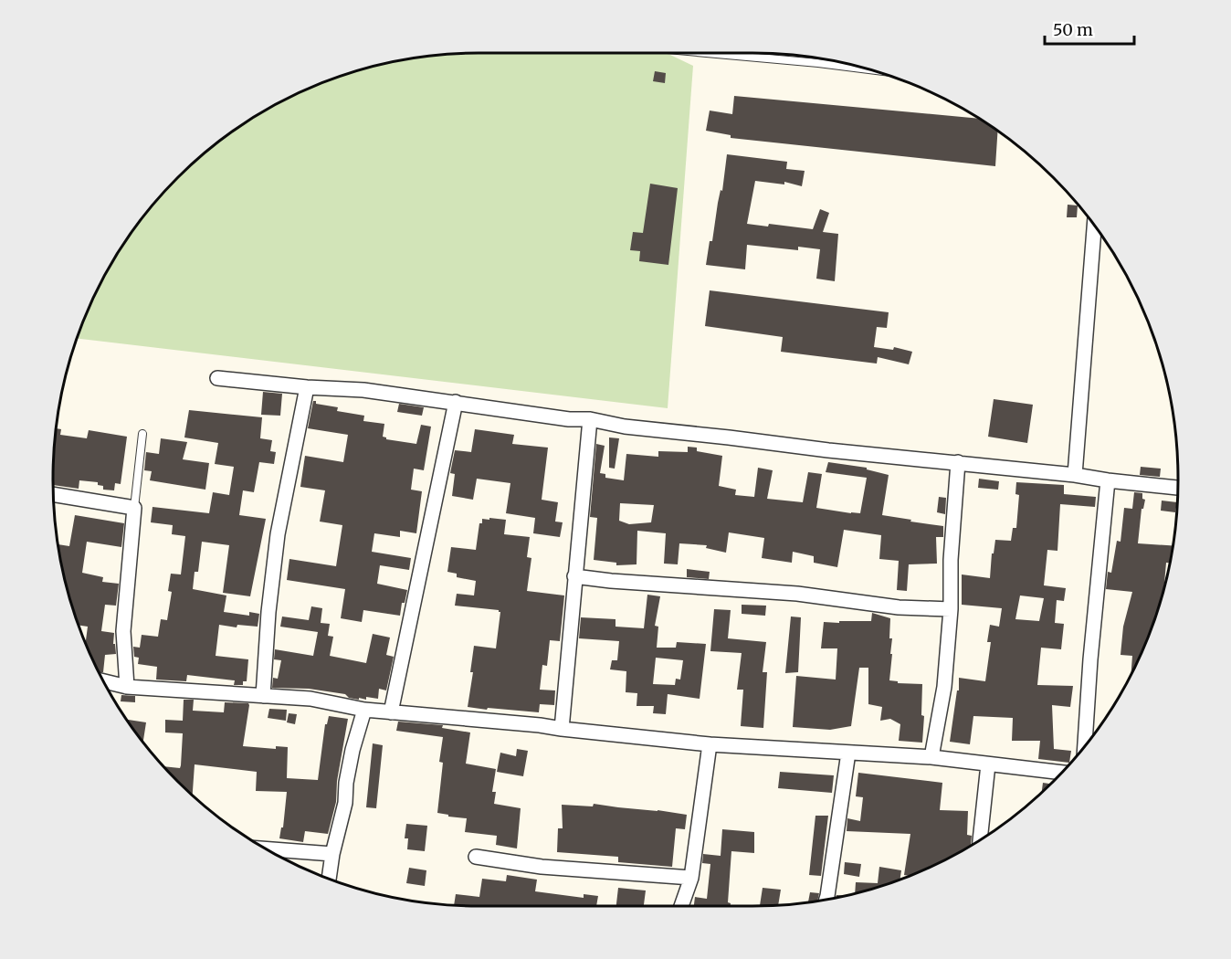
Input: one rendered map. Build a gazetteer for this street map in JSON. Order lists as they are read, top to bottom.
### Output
{
  "scale_bar": "50 m"
}
